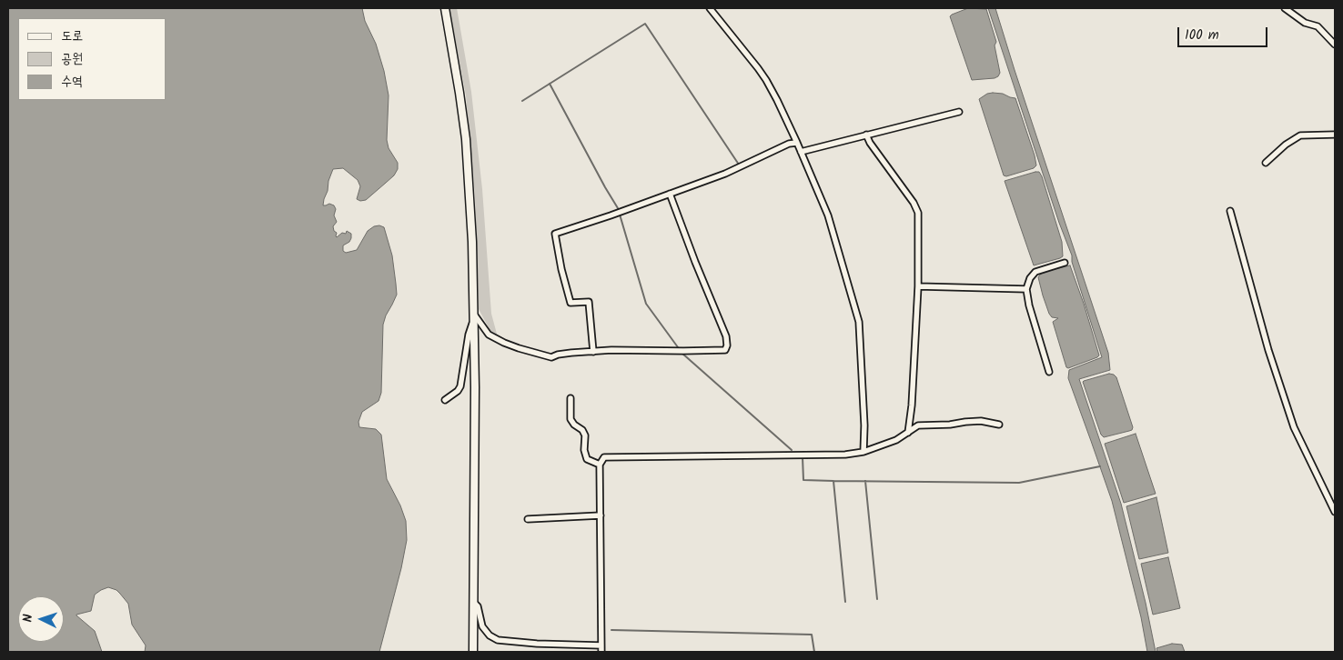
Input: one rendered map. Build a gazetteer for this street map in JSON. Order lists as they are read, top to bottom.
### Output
{
  "legend": ["도로", "공원", "수역"],
  "scale_bar": "100 m",
  "north": "left"
}
